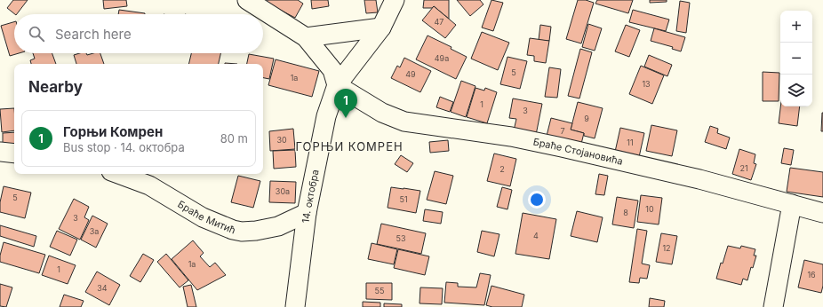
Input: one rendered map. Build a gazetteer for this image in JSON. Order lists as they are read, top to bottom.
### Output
{
  "streets": {
    "street": ["Браће Стојановића", "14. октобра", "Браће Митић"]
  },
  "crossings": [
    ["Браће Стојановића", "14. октобра"],
    ["14. октобра", "Браће Митић"]
  ],
  "districts": ["ГОРЊИ КОМРЕН"],
  "house_numbers": [
    "47",
    "49a",
    "5",
    "49",
    "1a",
    "13",
    "1",
    "3",
    "9",
    "7",
    "30",
    "11",
    "21",
    "2",
    "30a",
    "5",
    "51",
    "10",
    "8",
    "3",
    "3a",
    "4",
    "53",
    "12",
    "1a",
    "1",
    "16",
    "34",
    "55"
  ],
  "page": {
    "map_buttons": ["+", "−"],
    "search": "Search here",
    "heading": "Nearby",
    "pins": "1",
    "list": [
      {
        "mark": "1",
        "name": "Горњи Комрен",
        "note": "Bus stop · 14. октобра",
        "value": "80 m"
      }
    ]
  }
}
